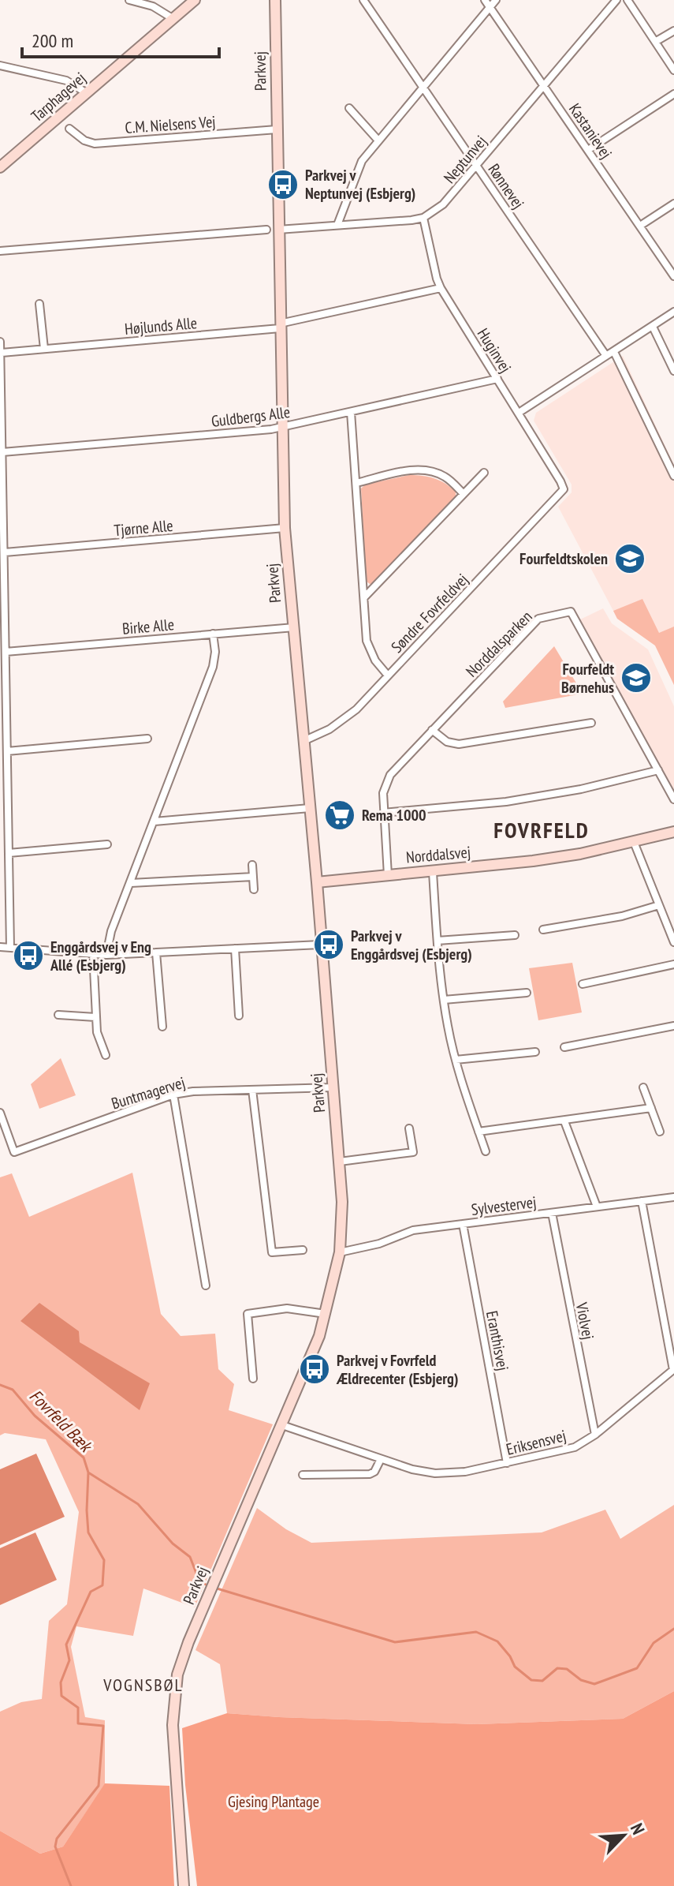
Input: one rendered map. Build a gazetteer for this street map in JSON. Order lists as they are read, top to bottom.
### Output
{
  "streets": {
    "street": [
      "Parkvej",
      "Tarphagevej",
      "C.M. Nielsens Vej",
      "Kastanievej",
      "Neptunvej",
      "Rønnevej",
      "Højlunds Alle",
      "Huginvej",
      "Guldbergs Alle",
      "Tjørne Alle",
      "Søndre Fovrfeldvej",
      "Birke Alle",
      "Norddalsparken",
      "Norddalsvej",
      "Buntmagervej",
      "Sylvestervej",
      "Violvej",
      "Eranthisvej",
      "Eriksensvej"
    ]
  },
  "crossings": [
    ["Parkvej", "C.M. Nielsens Vej"],
    ["Parkvej", "Højlunds Alle"],
    ["Parkvej", "Guldbergs Alle"],
    ["Parkvej", "Tjørne Alle"],
    ["Parkvej", "Søndre Fovrfeldvej"],
    ["Parkvej", "Birke Alle"],
    ["Parkvej", "Norddalsvej"],
    ["Parkvej", "Buntmagervej"],
    ["Parkvej", "Sylvestervej"],
    ["Parkvej", "Eriksensvej"],
    ["Kastanievej", "Neptunvej"],
    ["Neptunvej", "Rønnevej"],
    ["Neptunvej", "Huginvej"],
    ["Højlunds Alle", "Huginvej"],
    ["Huginvej", "Guldbergs Alle"],
    ["Huginvej", "Søndre Fovrfeldvej"],
    ["Norddalsparken", "Norddalsvej"],
    ["Sylvestervej", "Violvej"],
    ["Sylvestervej", "Eranthisvej"],
    ["Violvej", "Eriksensvej"],
    ["Eranthisvej", "Eriksensvej"]
  ],
  "districts": ["FOVRFELD", "VOGNSBØL"],
  "water": ["Fovrfeld Bæk"],
  "parks": ["Gjesing Plantage"],
  "places": {
    "bus stop": [
      "Parkvej v Neptunvej (Esbjerg)",
      "Parkvej v Enggårdsvej (Esbjerg)",
      "Enggårdsvej v Eng Allé (Esbjerg)",
      "Parkvej v Fovrfeld Ældrecenter (Esbjerg)"
    ],
    "school or university": ["Fourfeldtskolen", "Fourfeldt Børnehus"],
    "supermarket": ["Rema 1000"]
  },
  "scale_bar": "200 m",
  "north": "top right"
}
